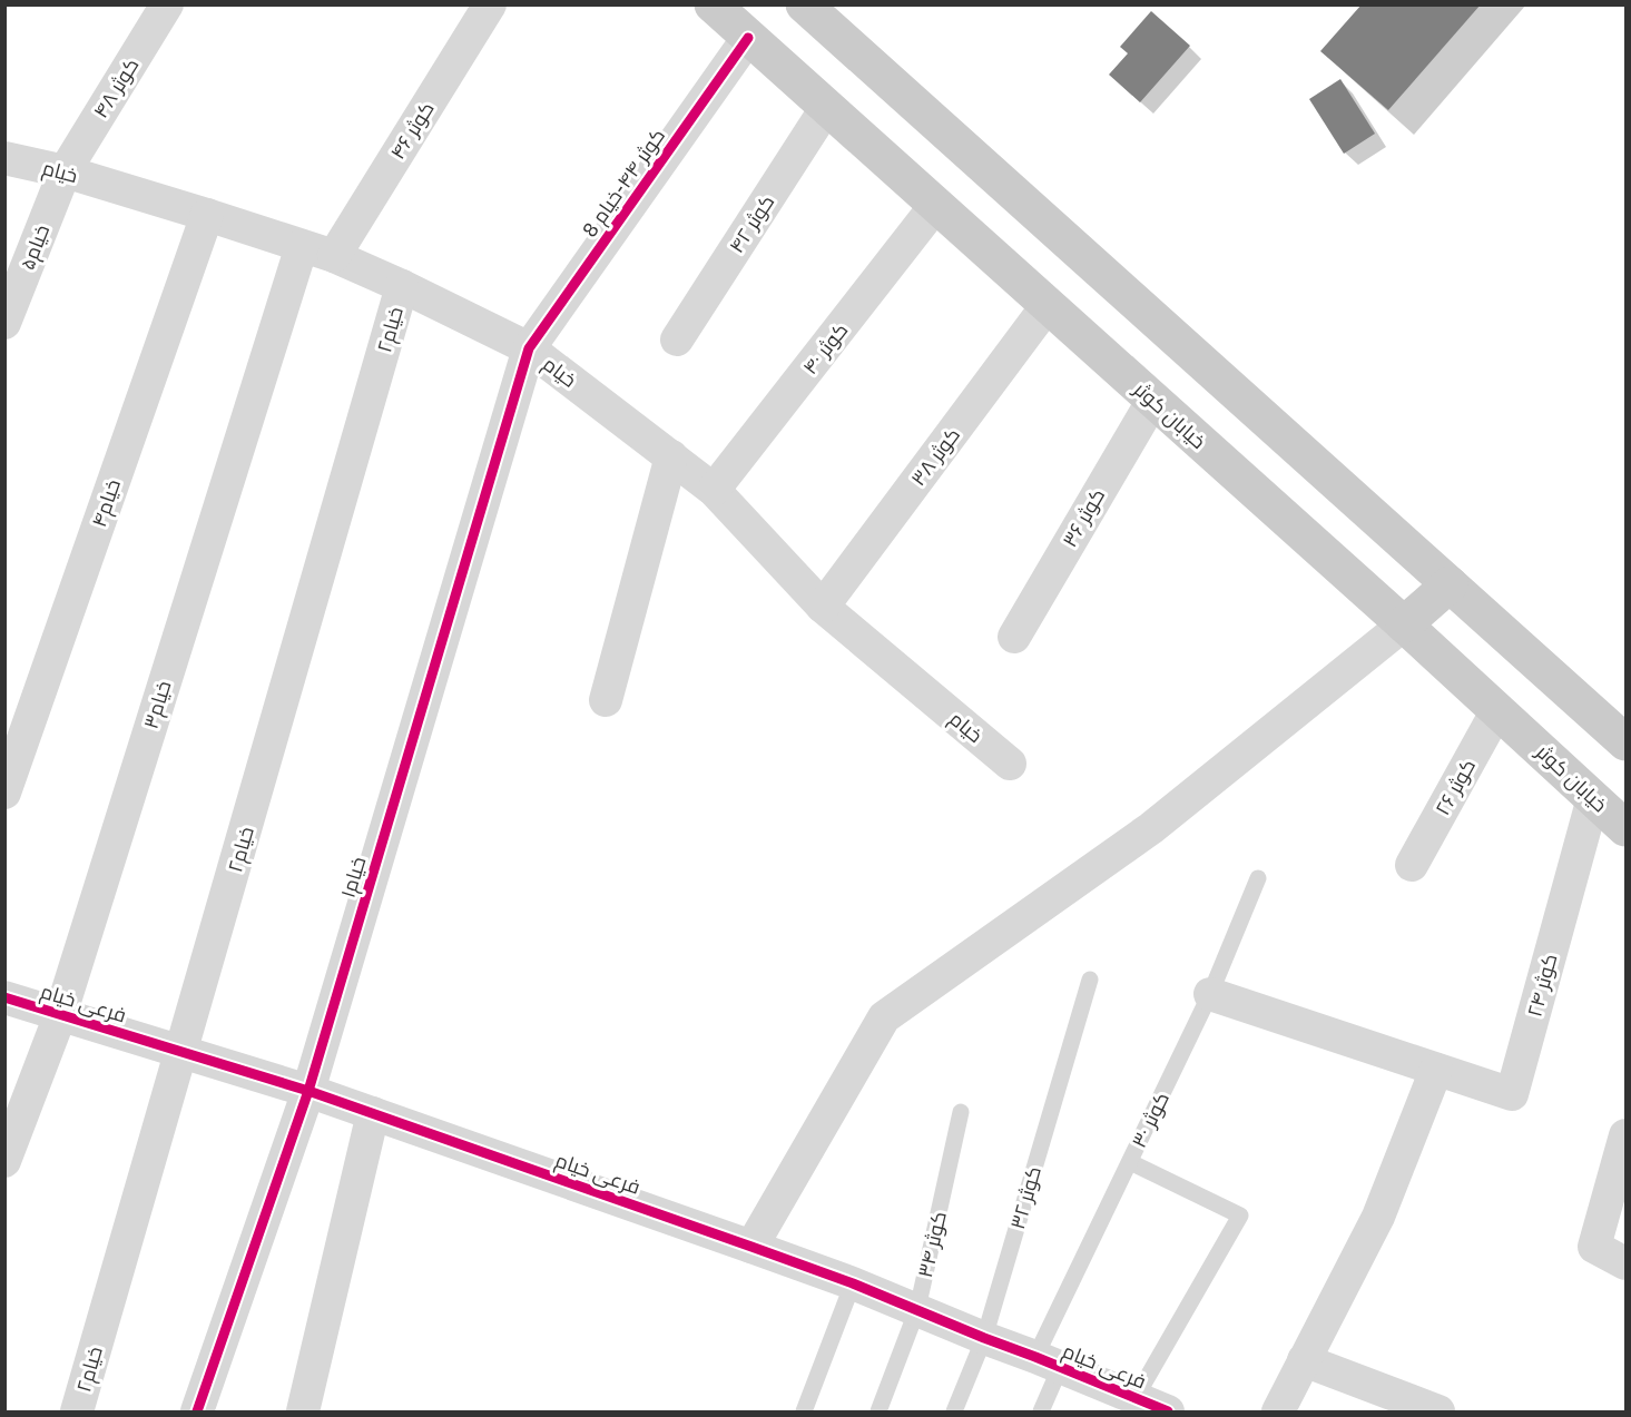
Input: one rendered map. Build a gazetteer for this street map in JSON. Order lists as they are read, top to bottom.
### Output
{
  "streets": {
    "main road": ["خیابان کوثر"],
    "street": [
      "کوثر ۴۸",
      "کوثر ۴۶",
      "خیام",
      "کوثر ۴۴-خیام 8",
      "کوثر ۴۲",
      "خیام۵",
      "خیام۲",
      "کوثر ۴۰",
      "کوثر ۳۸",
      "خیام۴",
      "کوثر ۳۶",
      "خیام۳",
      "کوثر ۲۶",
      "خیام۱",
      "کوثر ۲۴",
      "فرعی خیام"
    ],
    "lane": ["کوثر ۳۰", "کوثر ۳۲", "کوثر ۳۴"]
  },
  "crossings": [
    ["کوثر ۴۸", "خیام"],
    ["کوثر ۴۸", "خیام۵"],
    ["کوثر ۴۶", "خیام"],
    ["خیام", "کوثر ۴۴-خیام 8"],
    ["خیام", "خیام۵"],
    ["خیام", "خیام۲"],
    ["خیام", "کوثر ۴۰"],
    ["خیام", "کوثر ۳۸"],
    ["خیام", "خیام۴"],
    ["خیام", "خیام۳"],
    ["خیام", "خیام۱"],
    ["کوثر ۴۴-خیام 8", "خیابان کوثر"],
    ["کوثر ۴۴-خیام 8", "خیام۱"],
    ["کوثر ۴۲", "خیابان کوثر"],
    ["خیام۲", "فرعی خیام"],
    ["کوثر ۴۰", "خیابان کوثر"],
    ["خیابان کوثر", "کوثر ۳۸"],
    ["خیابان کوثر", "کوثر ۳۶"],
    ["خیابان کوثر", "کوثر ۲۶"],
    ["خیابان کوثر", "کوثر ۲۴"],
    ["خیام۳", "فرعی خیام"],
    ["خیام۱", "فرعی خیام"],
    ["کوثر ۲۴", "کوثر ۳۰"],
    ["فرعی خیام", "کوثر ۳۰"],
    ["فرعی خیام", "کوثر ۳۲"],
    ["فرعی خیام", "کوثر ۳۴"]
  ]
}
